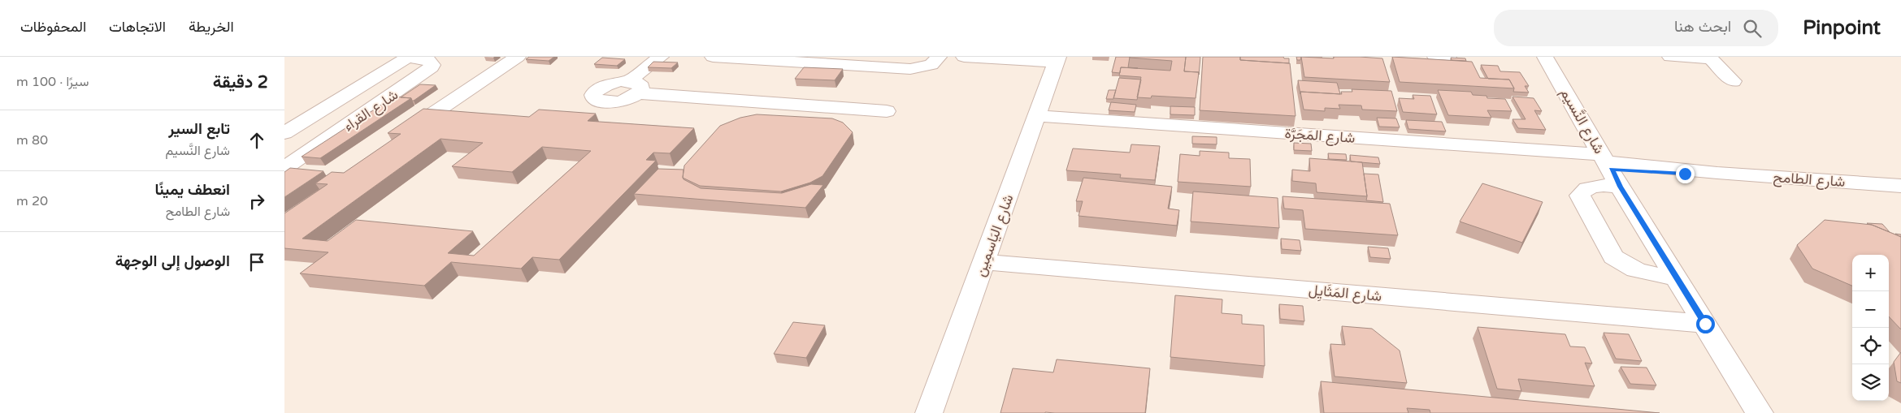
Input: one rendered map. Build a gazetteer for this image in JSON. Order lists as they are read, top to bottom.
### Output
{
  "streets": {
    "street": [
      "شارع القراء",
      "شارع النَّسيم",
      "شارع المَجَرَّة",
      "شارع الطامح",
      "شارع اليَاسمِين",
      "شارع المَثَايِل"
    ]
  },
  "crossings": [
    ["شارع النَّسيم", "شارع المَجَرَّة"],
    ["شارع النَّسيم", "شارع الطامح"],
    ["شارع النَّسيم", "شارع المَثَايِل"],
    ["شارع المَجَرَّة", "شارع الطامح"],
    ["شارع المَجَرَّة", "شارع اليَاسمِين"],
    ["شارع اليَاسمِين", "شارع المَثَايِل"]
  ],
  "page": {
    "header": "Pinpoint",
    "search": "ابحث هنا",
    "nav": ["الخريطة", "الاتجاهات", "المحفوظات"],
    "heading": ["2 دقيقة", "سيرًا · 100 m"],
    "list": [
      ["تابع السير", "شارع النَّسيم", "80 m"],
      ["انعطف يمينًا", "شارع الطامح", "20 m"],
      "الوصول إلى الوجهة"
    ],
    "map_buttons": ["+", "−"]
  }
}
